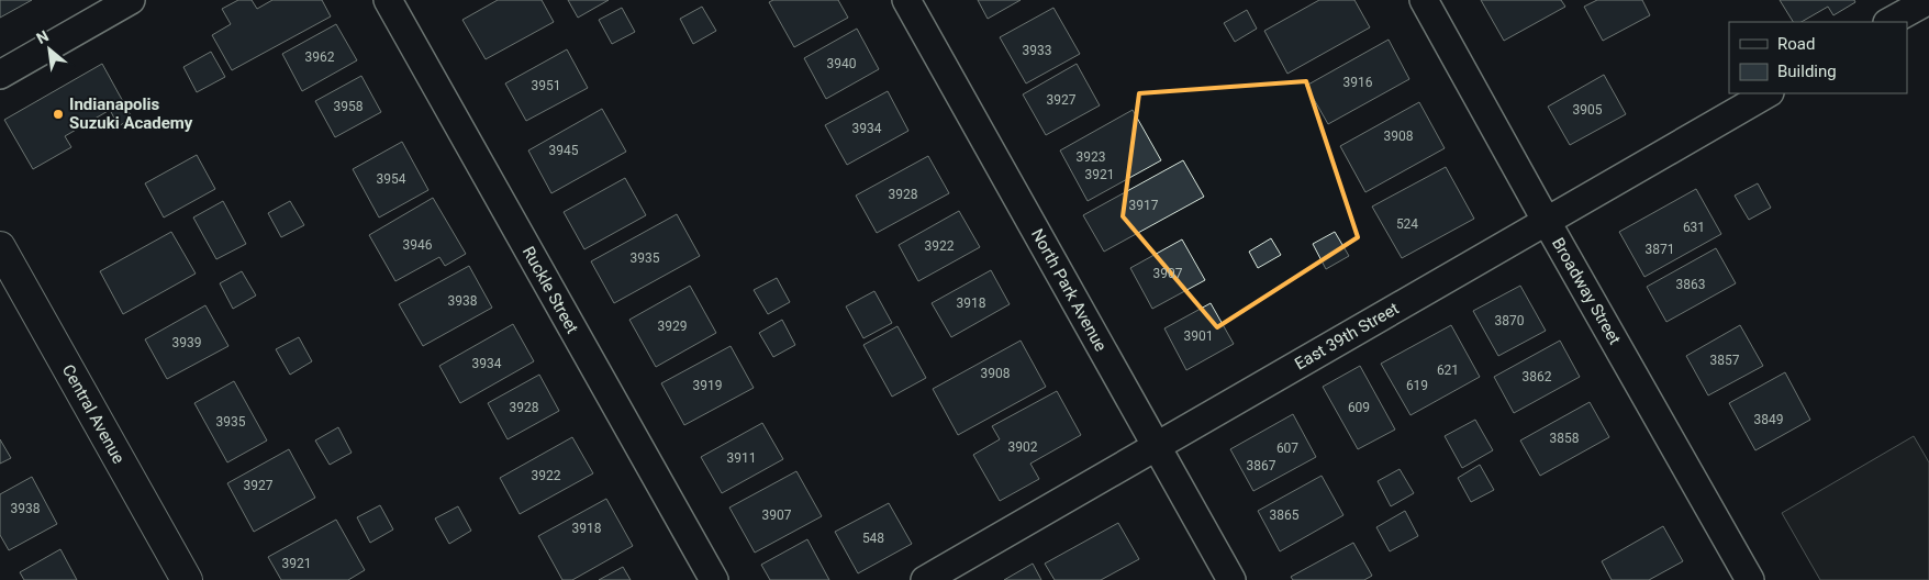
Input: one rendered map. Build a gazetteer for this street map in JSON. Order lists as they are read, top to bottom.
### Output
{
  "streets": {
    "main road": ["Central Avenue"],
    "street": [
      "Ruckle Street",
      "North Park Avenue",
      "Broadway Street",
      "East 39th Street"
    ]
  },
  "crossings": [
    ["North Park Avenue", "East 39th Street"],
    ["Broadway Street", "East 39th Street"]
  ],
  "places": ["Indianapolis Suzuki Academy"],
  "house_numbers": [
    "3933",
    "3962",
    "3940",
    "3916",
    "3951",
    "3927",
    "3958",
    "3905",
    "3934",
    "3908",
    "3945",
    "3923",
    "3921",
    "3954",
    "3928",
    "3917",
    "524",
    "631",
    "3946",
    "3922",
    "3871",
    "3935",
    "3907",
    "3863",
    "3938",
    "3918",
    "3870",
    "3929",
    "3901",
    "3939",
    "3857",
    "3934",
    "621",
    "3908",
    "3862",
    "3919",
    "619",
    "3928",
    "609",
    "3849",
    "3935",
    "3858",
    "3902",
    "607",
    "3911",
    "3867",
    "3922",
    "3927",
    "3938",
    "3907",
    "3865",
    "3918",
    "548",
    "3921"
  ],
  "legend": ["Road", "Building"],
  "north": "top left"
}
